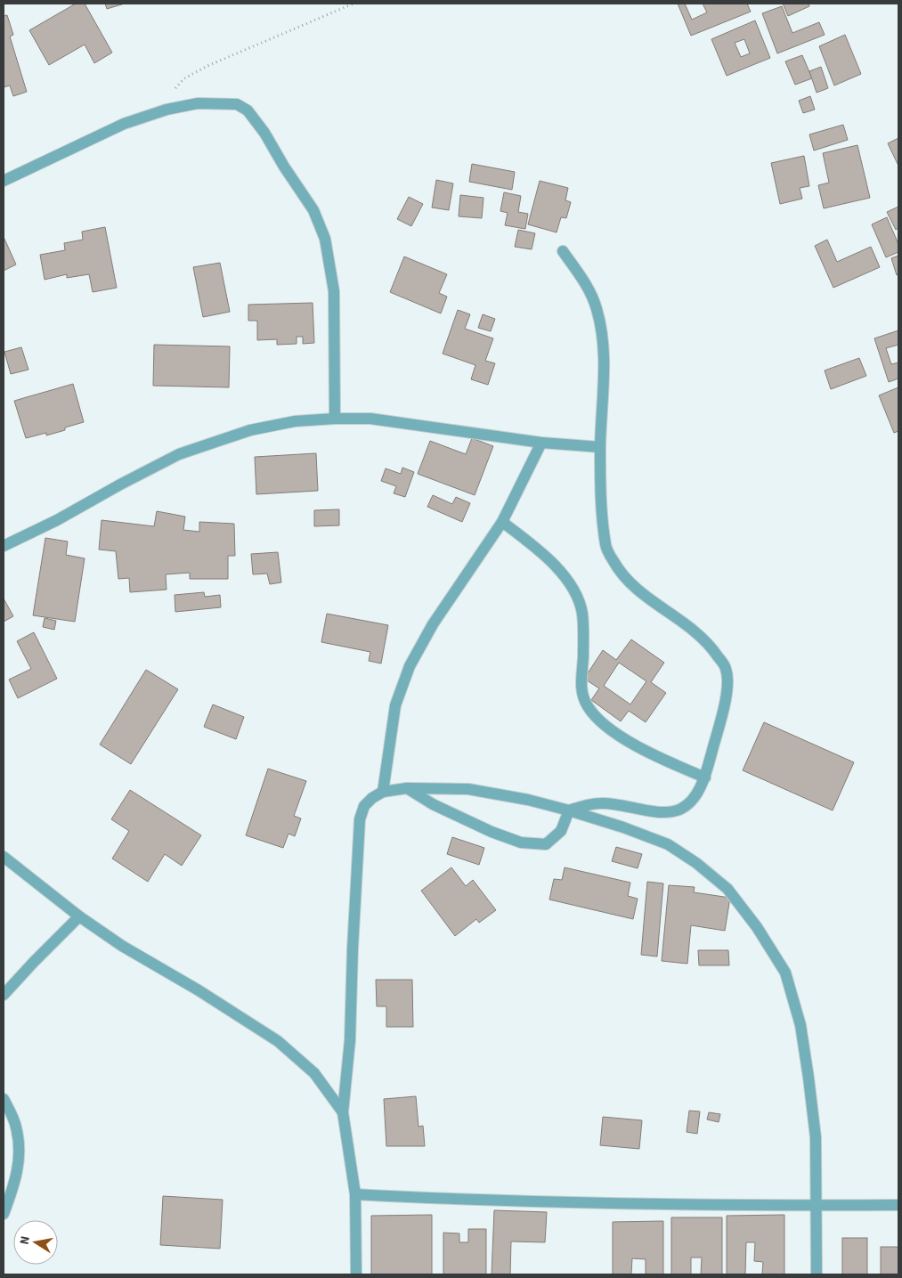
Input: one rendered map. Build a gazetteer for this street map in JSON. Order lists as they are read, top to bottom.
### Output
{
  "north": "left"
}
